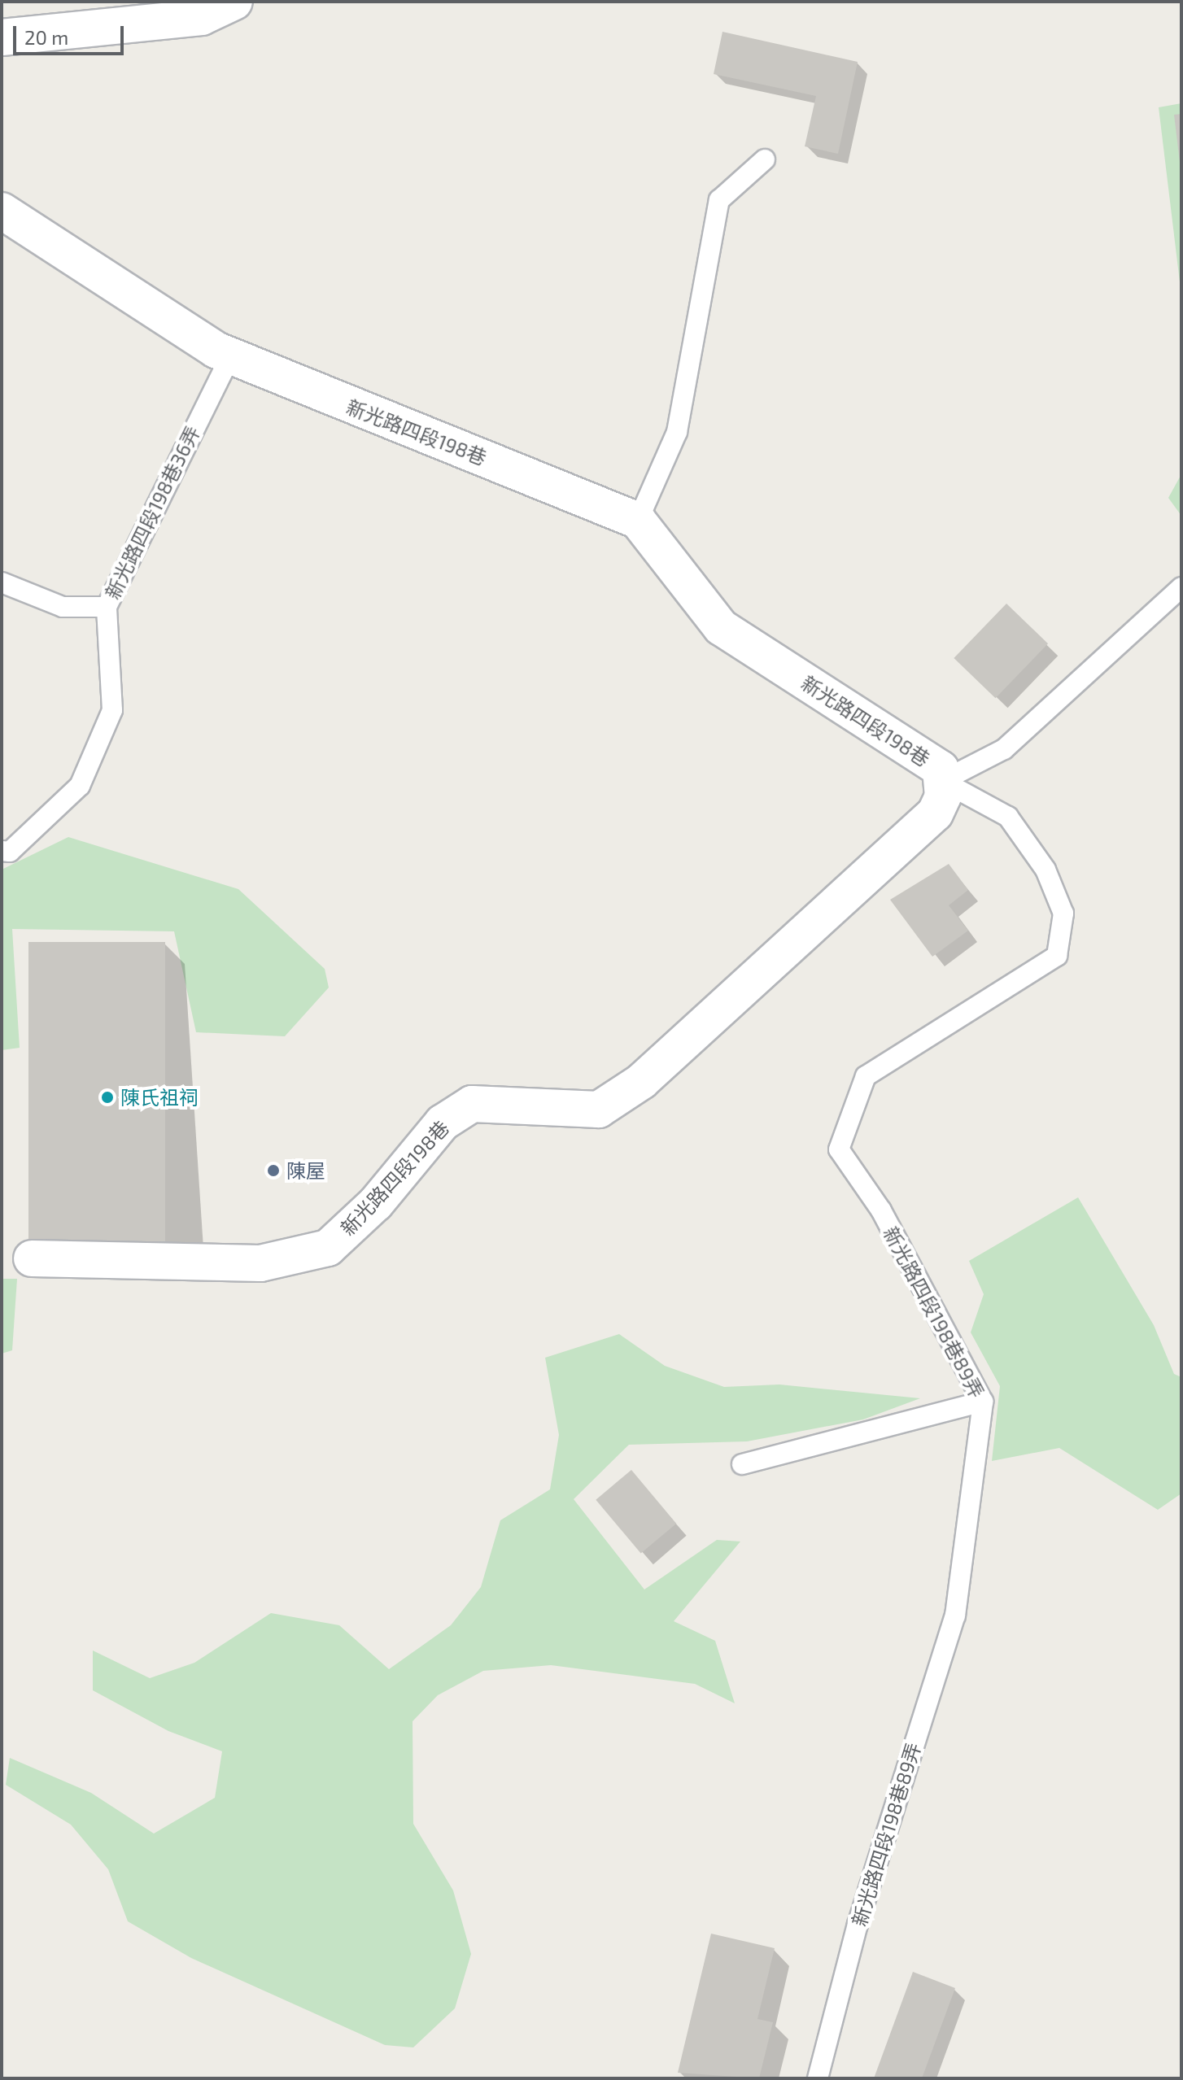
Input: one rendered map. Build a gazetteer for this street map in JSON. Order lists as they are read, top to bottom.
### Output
{
  "streets": {
    "street": ["新光路四段198巷"],
    "lane": ["新光路四段198巷36弄", "新光路四段198巷89弄"]
  },
  "crossings": [
    ["新光路四段198巷", "新光路四段198巷36弄"],
    ["新光路四段198巷", "新光路四段198巷89弄"]
  ],
  "places": ["陳氏祖祠", "陳屋"],
  "scale_bar": "20 m"
}
